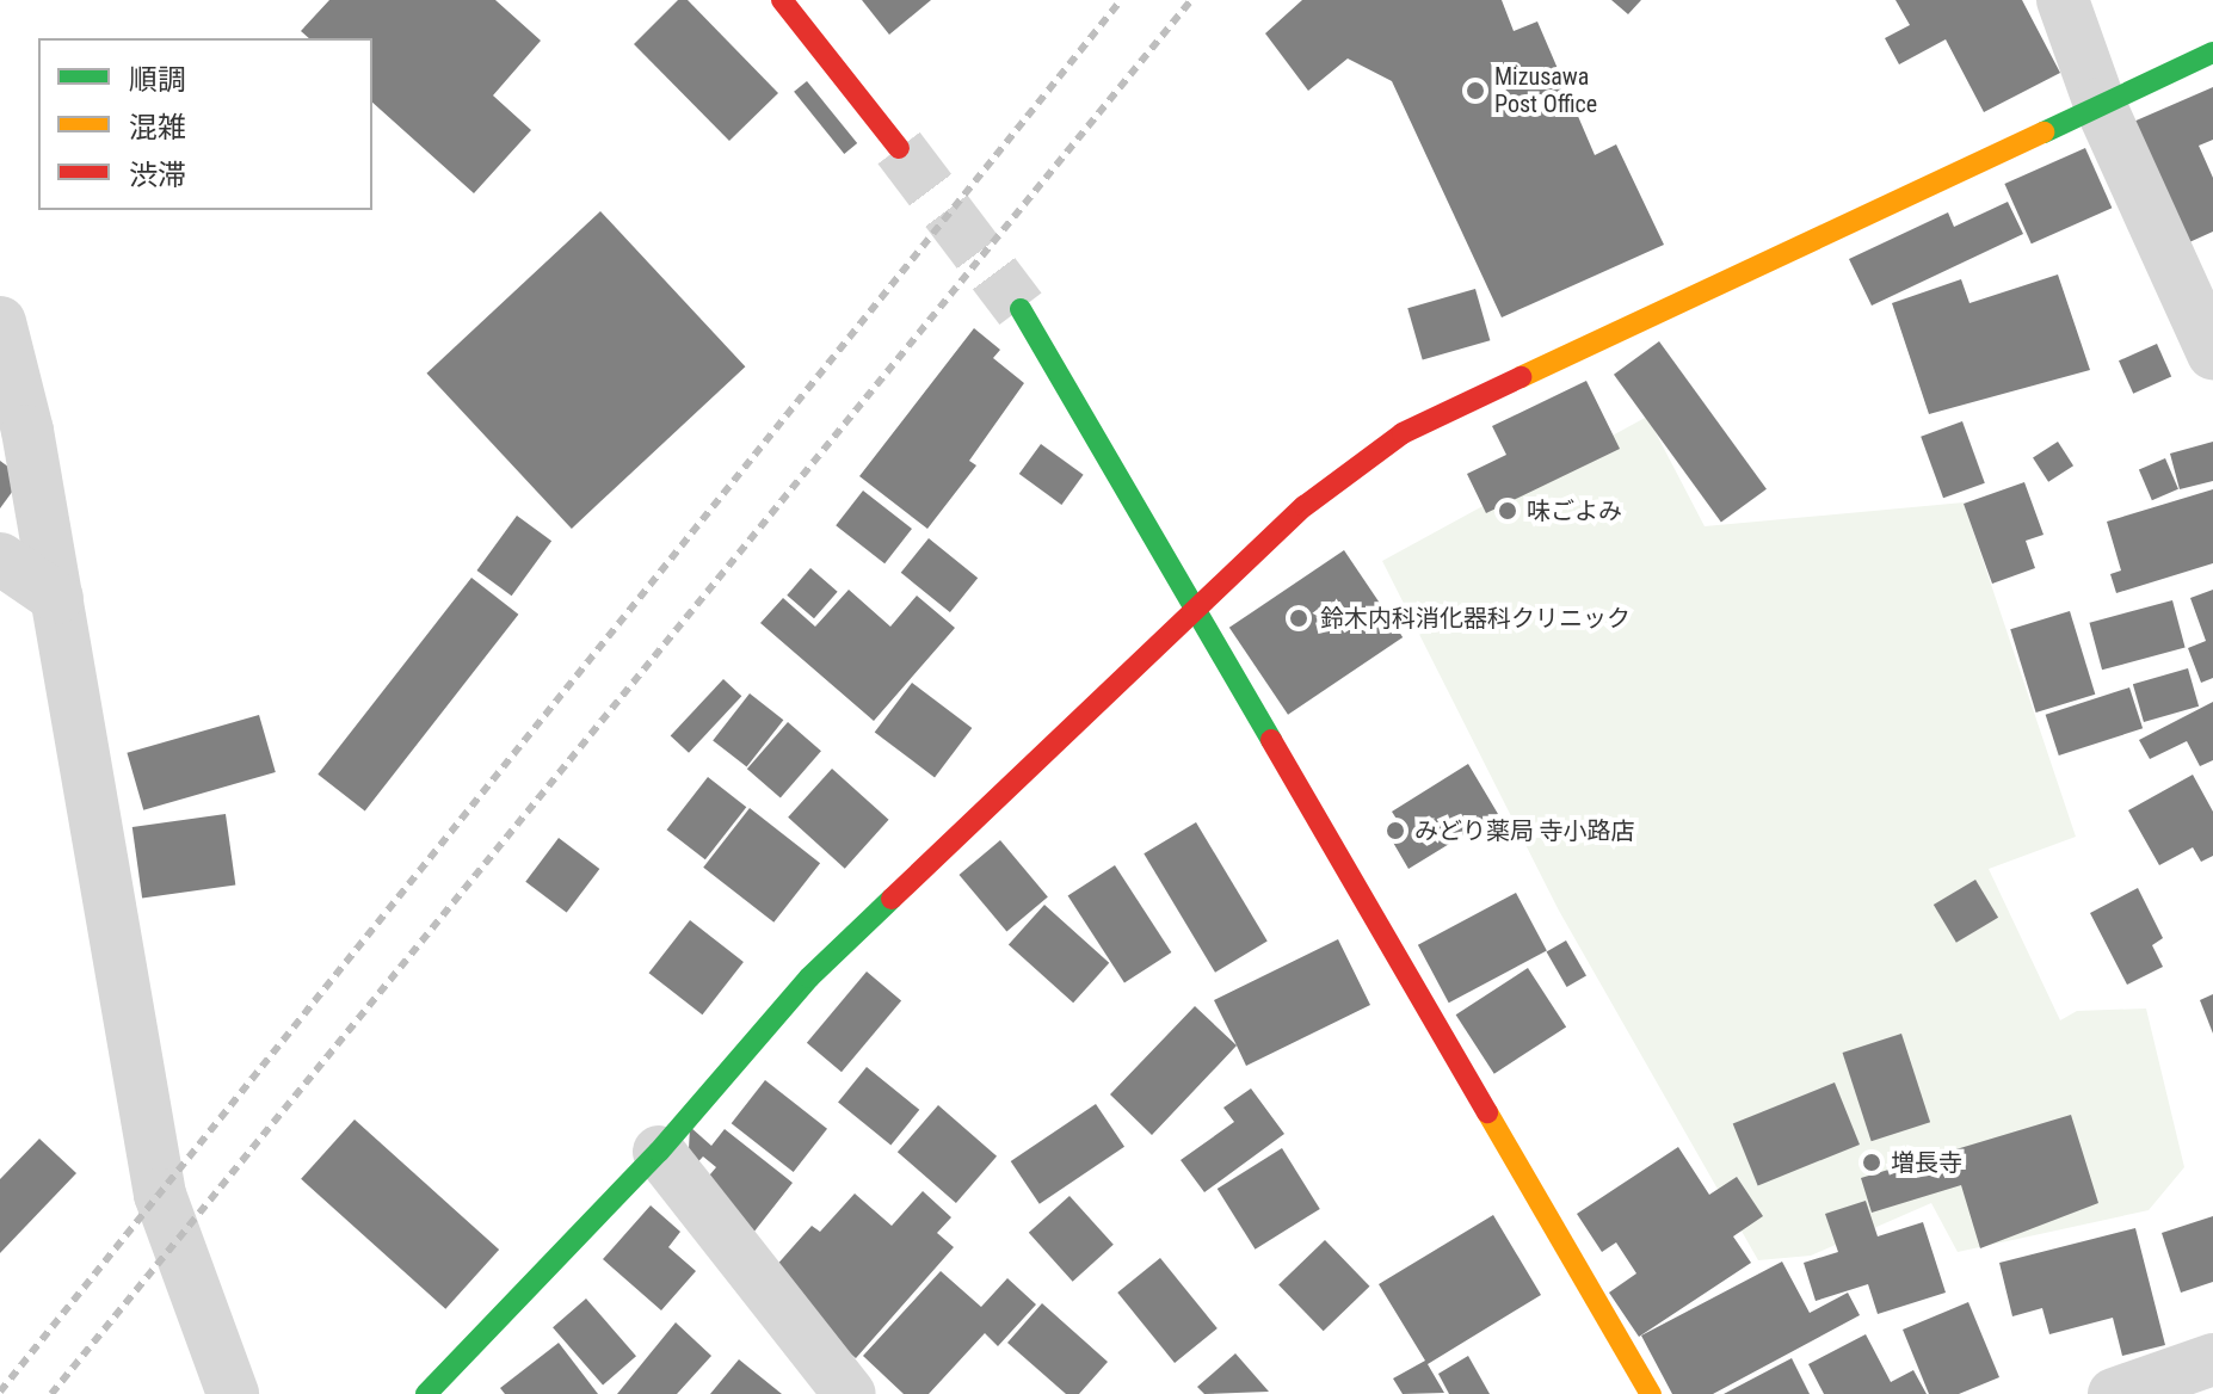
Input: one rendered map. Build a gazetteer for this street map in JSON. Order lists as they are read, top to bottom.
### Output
{
  "places": [
    "Mizusawa Post Office",
    "味ごよみ",
    "鈴木内科消化器科クリニック",
    "みどり薬局 寺小路店",
    "増長寺"
  ],
  "legend": ["順調", "混雑", "渋滞"]
}
